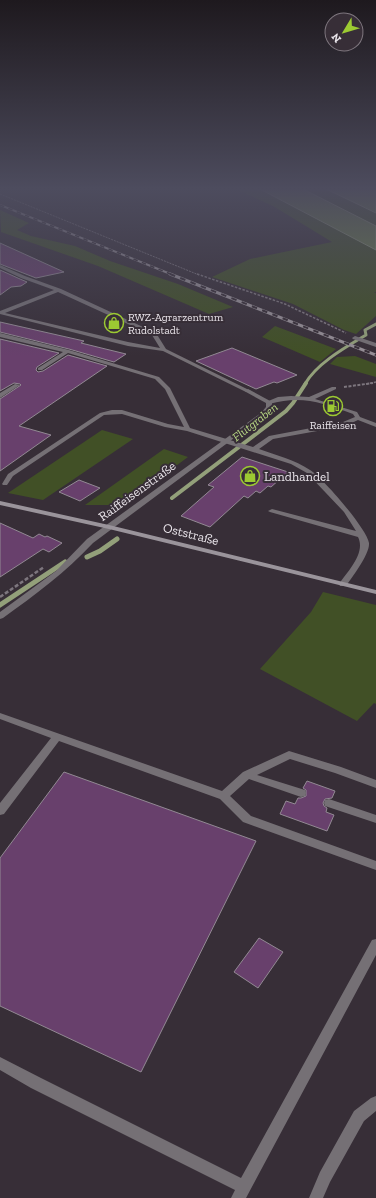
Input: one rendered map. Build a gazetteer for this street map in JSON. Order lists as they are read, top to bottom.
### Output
{
  "streets": {
    "street": ["Raiffeisenstraße", "Oststraße"]
  },
  "crossings": [
    ["Raiffeisenstraße", "Oststraße"]
  ],
  "water": ["Flutgraben"],
  "places": {
    "shop": ["RWZ-Agrarzentrum Rudolstadt", "Landhandel"],
    "fuel station": ["Raiffeisen"]
  },
  "north": "bottom left"
}
